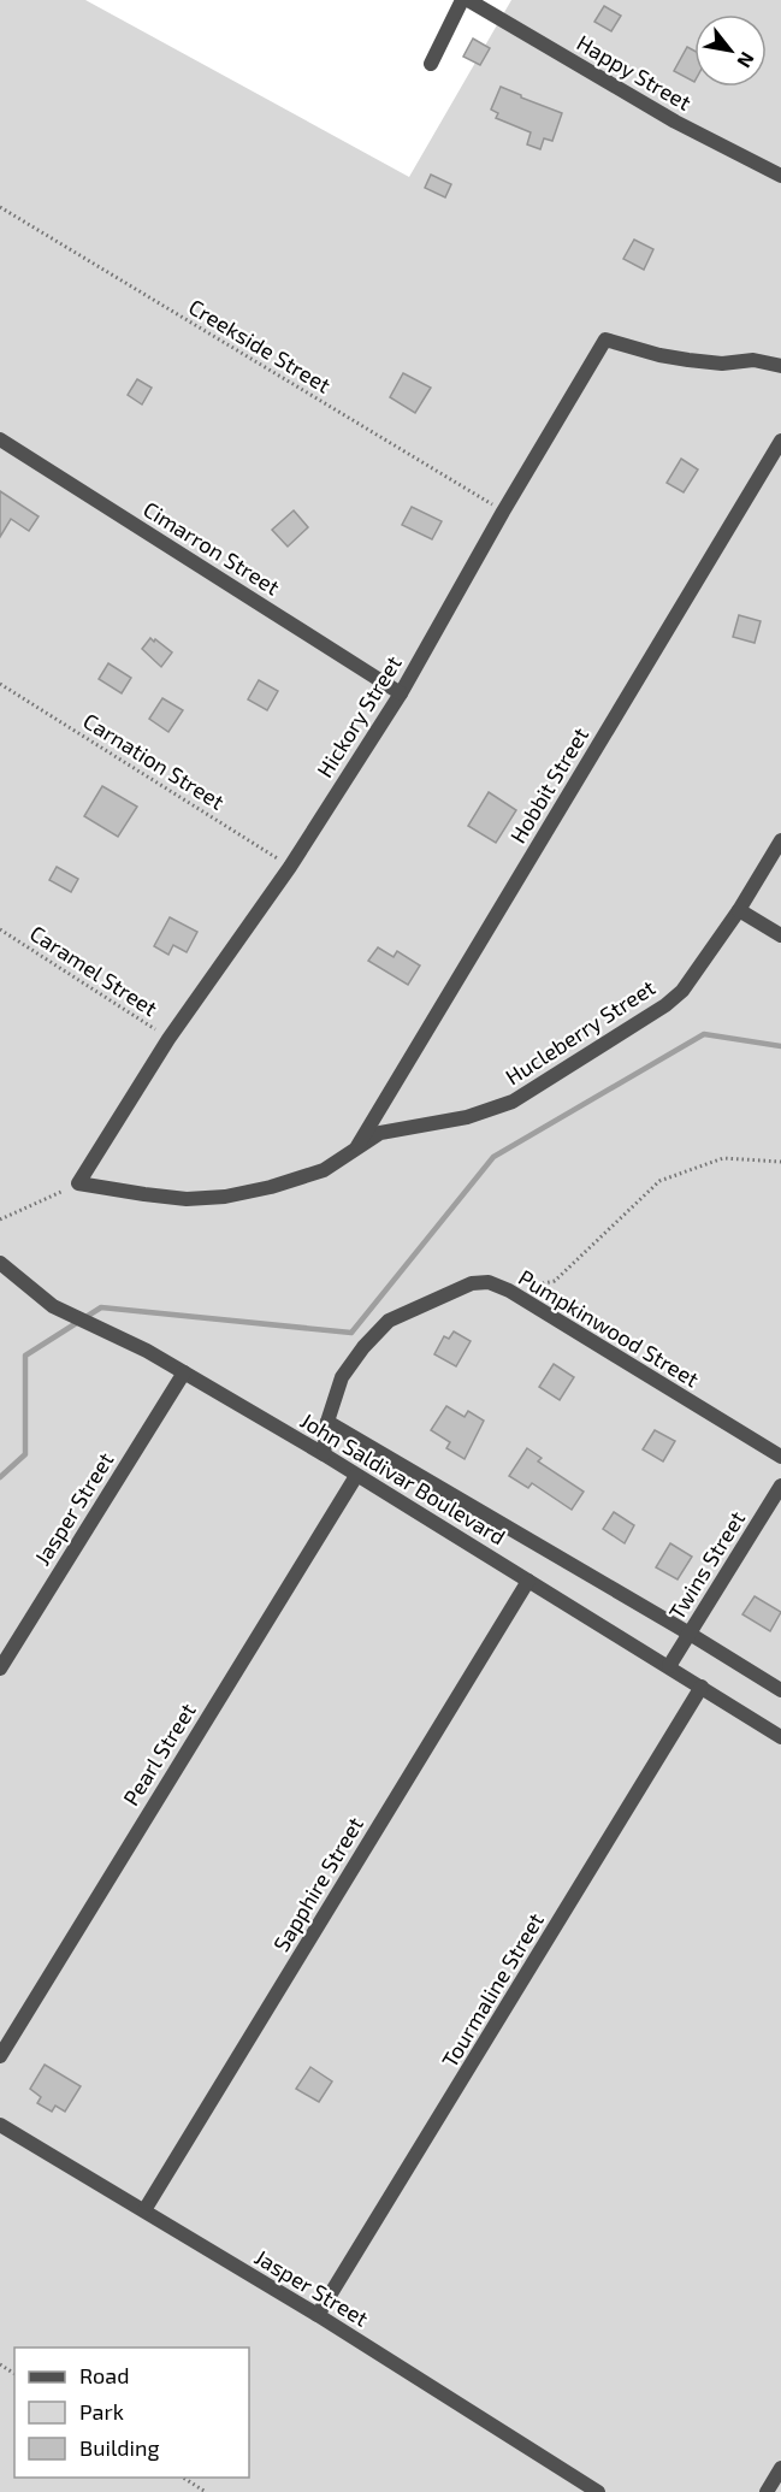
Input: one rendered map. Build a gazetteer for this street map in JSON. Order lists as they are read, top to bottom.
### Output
{
  "streets": {
    "street": [
      "Happy Street",
      "Cimarron Street",
      "Hickory Street",
      "Hobbit Street",
      "Hucleberry Street",
      "Pumpkinwood Street",
      "John Saldivar Boulevard",
      "Jasper Street",
      "Twins Street",
      "Pearl Street",
      "Sapphire Street",
      "Tourmaline Street"
    ],
    "path": ["Creekside Street", "Carnation Street", "Caramel Street"]
  },
  "crossings": [
    ["Creekside Street", "Hickory Street"],
    ["Cimarron Street", "Hickory Street"],
    ["Hickory Street", "Carnation Street"],
    ["Hickory Street", "Caramel Street"],
    ["Hickory Street", "Hucleberry Street"],
    ["Hobbit Street", "Hucleberry Street"],
    ["Pumpkinwood Street", "John Saldivar Boulevard"],
    ["John Saldivar Boulevard", "Jasper Street"],
    ["John Saldivar Boulevard", "Twins Street"],
    ["John Saldivar Boulevard", "Pearl Street"],
    ["John Saldivar Boulevard", "Sapphire Street"],
    ["John Saldivar Boulevard", "Tourmaline Street"],
    ["Jasper Street", "Sapphire Street"],
    ["Jasper Street", "Tourmaline Street"]
  ],
  "legend": ["Road", "Park", "Building"],
  "north": "bottom right"
}
